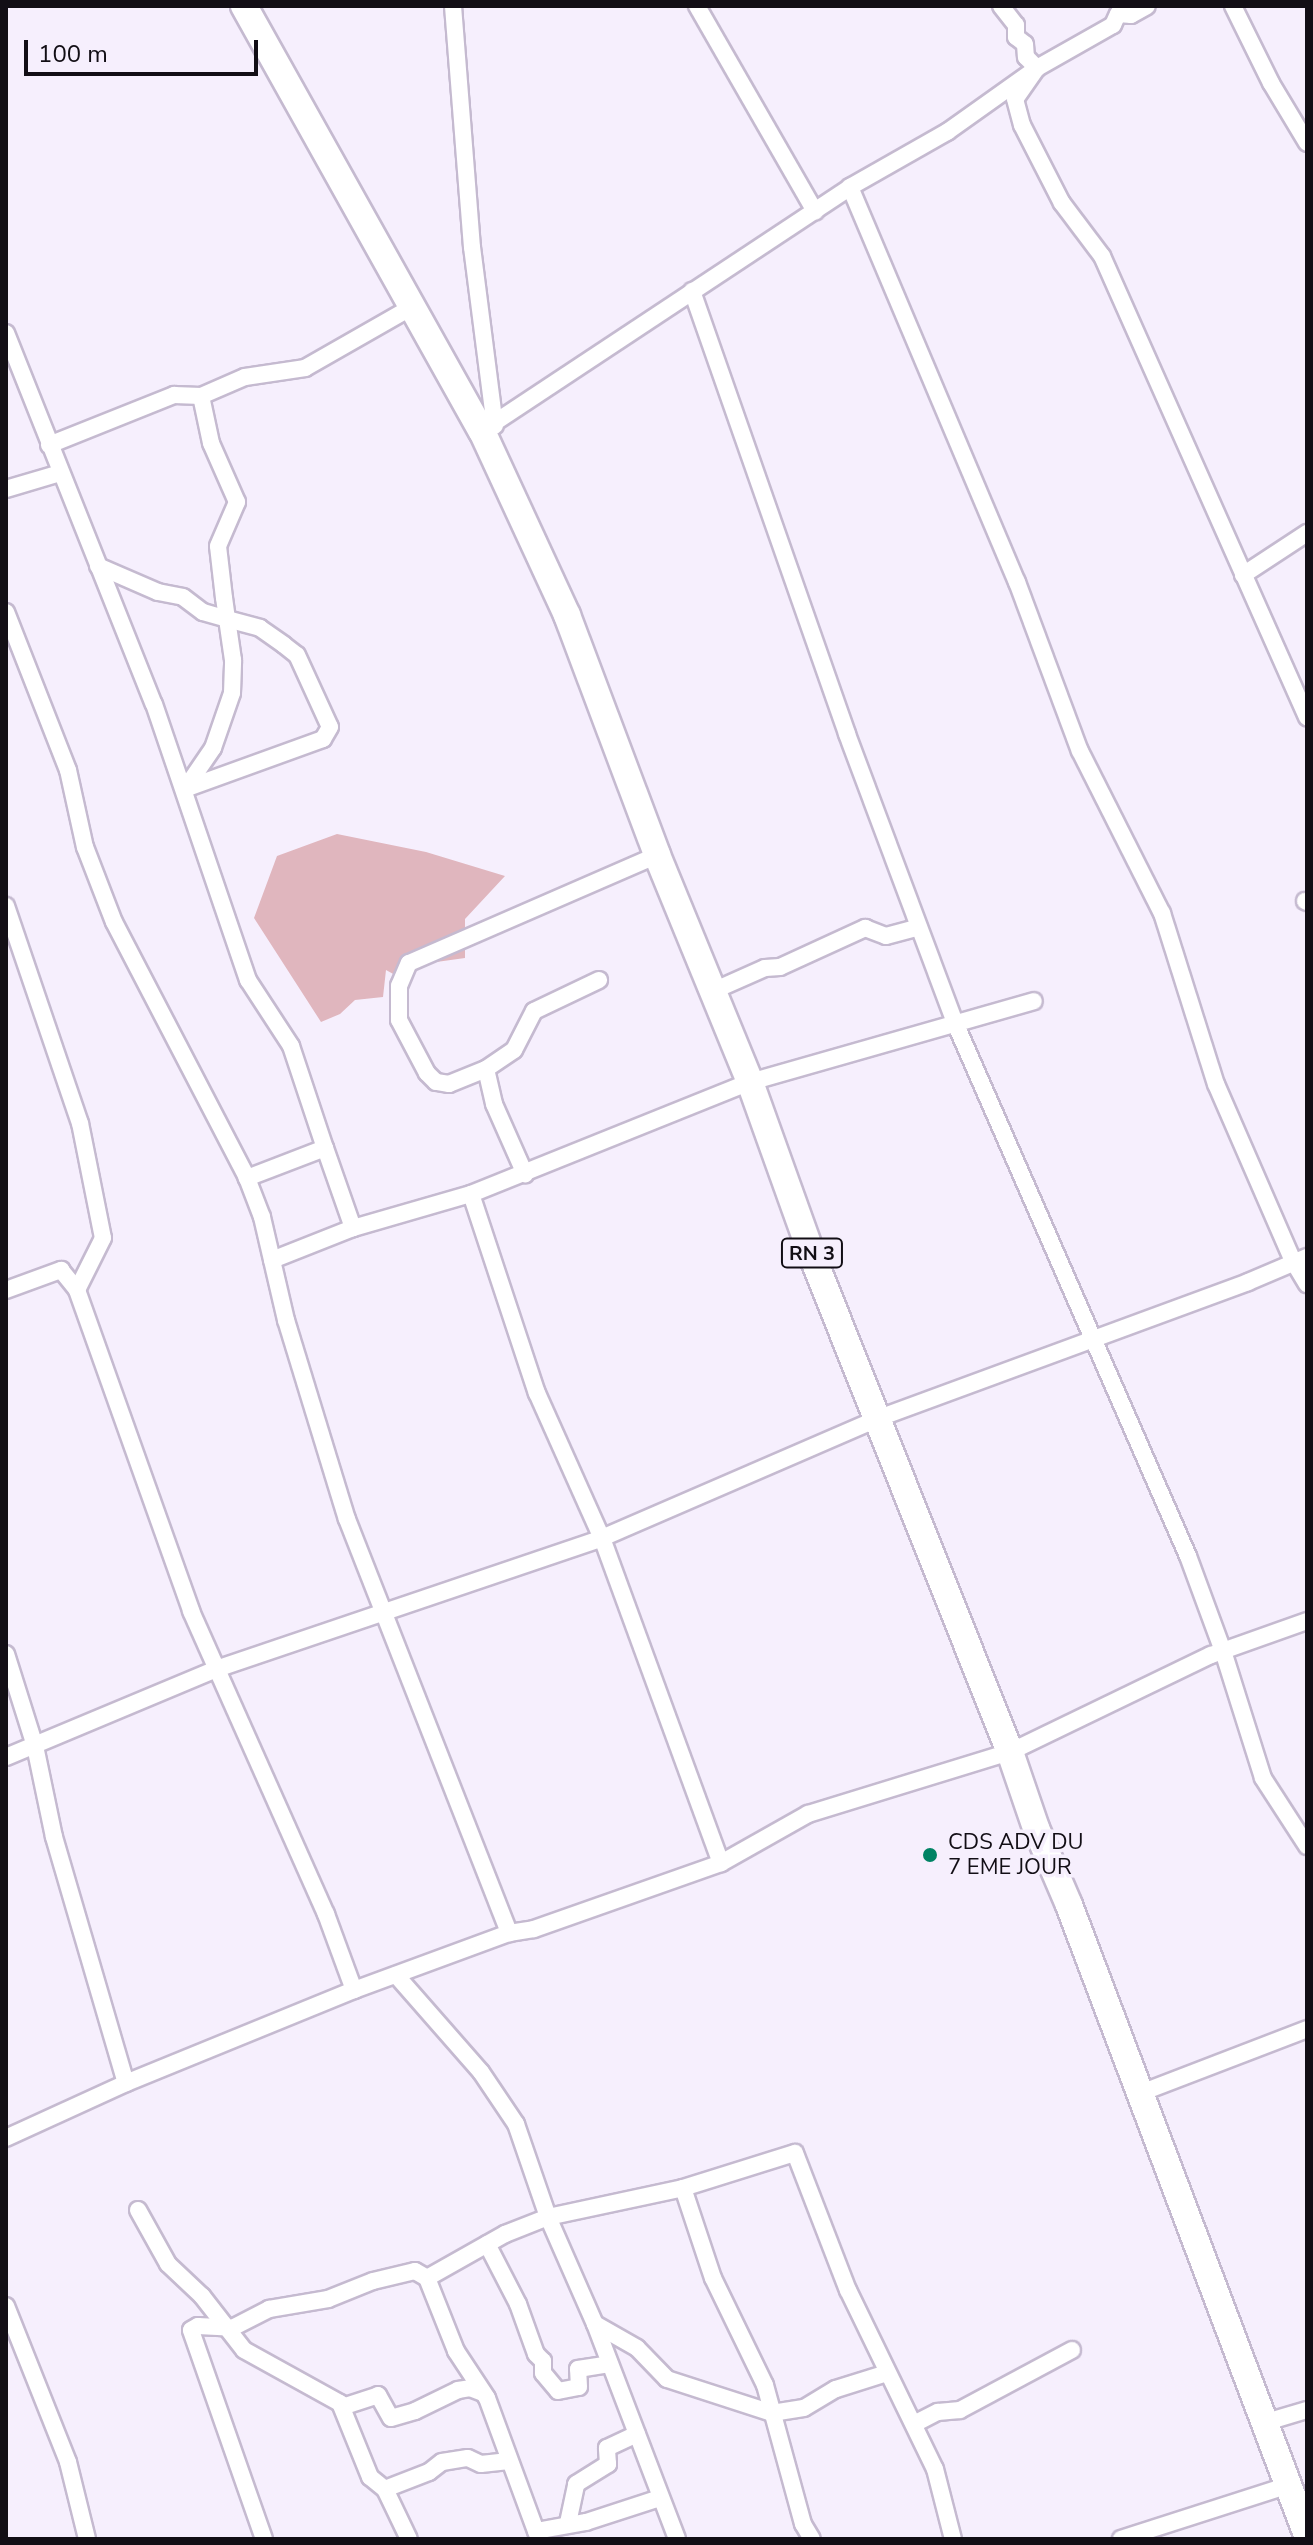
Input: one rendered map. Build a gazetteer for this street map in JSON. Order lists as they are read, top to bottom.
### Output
{
  "streets": {
    "highway": ["RN 3"]
  },
  "places": ["CDS ADV DU 7 EME JOUR"],
  "scale_bar": "100 m"
}
